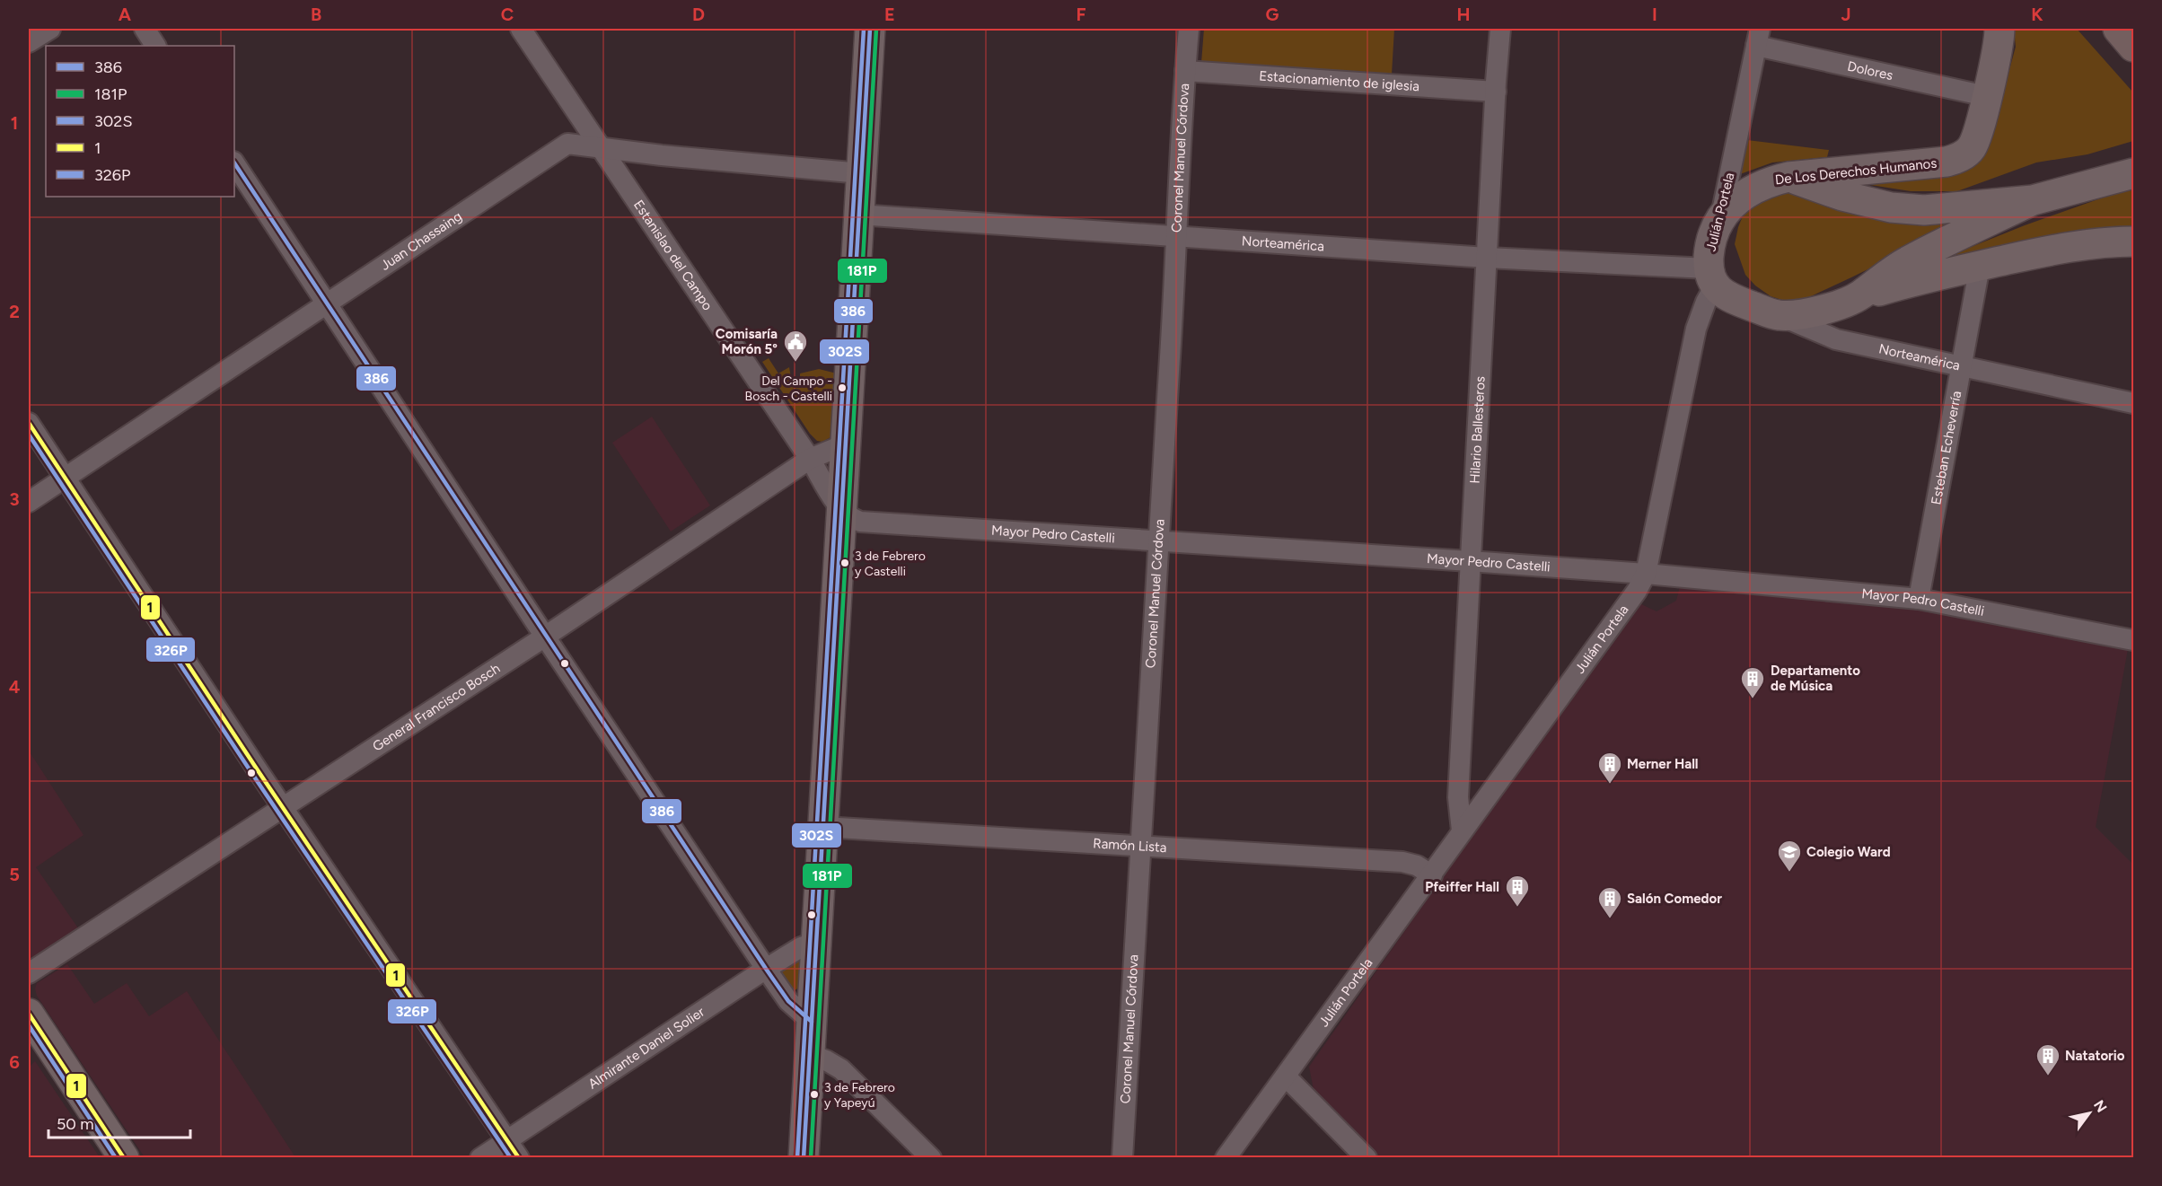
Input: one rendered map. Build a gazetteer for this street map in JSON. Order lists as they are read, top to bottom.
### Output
{
  "streets": {
    "street": [
      "Dolores",
      "Estacionamiento de iglesia",
      "Coronel Manuel Córdova",
      "De Los Derechos Humanos",
      "Julián Portela",
      "Juan Chassaing",
      "Norteamérica",
      "Estanislao del Campo",
      "Hilario Ballesteros",
      "Esteban Echeverría",
      "Mayor Pedro Castelli",
      "General Francisco Bosch",
      "Ramón Lista",
      "Almirante Daniel Solier"
    ]
  },
  "crossings": [
    ["Dolores", "De Los Derechos Humanos"],
    ["Dolores", "Julián Portela"],
    ["Estacionamiento de iglesia", "Coronel Manuel Córdova"],
    ["Estacionamiento de iglesia", "Hilario Ballesteros"],
    ["Coronel Manuel Córdova", "Norteamérica"],
    ["Coronel Manuel Córdova", "Mayor Pedro Castelli"],
    ["Coronel Manuel Córdova", "Ramón Lista"],
    ["De Los Derechos Humanos", "Julián Portela"],
    ["Julián Portela", "Norteamérica"],
    ["Julián Portela", "Hilario Ballesteros"],
    ["Julián Portela", "Mayor Pedro Castelli"],
    ["Julián Portela", "Ramón Lista"],
    ["Juan Chassaing", "Estanislao del Campo"],
    ["Norteamérica", "Hilario Ballesteros"],
    ["Norteamérica", "Esteban Echeverría"],
    ["Estanislao del Campo", "Mayor Pedro Castelli"],
    ["Estanislao del Campo", "General Francisco Bosch"],
    ["Hilario Ballesteros", "Mayor Pedro Castelli"],
    ["Esteban Echeverría", "Mayor Pedro Castelli"]
  ],
  "places": {
    "public building": ["Comisaría Morón 5°"],
    "other": ["Del Campo - Bosch - Castelli", "3 de Febrero y Castelli", "3 de Febrero y Yapeyú"],
    "building": [
      "Departamento de Música",
      "Merner Hall",
      "Pfeiffer Hall",
      "Salón Comedor",
      "Natatorio"
    ],
    "school or university": ["Colegio Ward"]
  },
  "lines": [
    "transit line 386",
    "transit line 181P",
    "transit line 302S",
    "transit line 1",
    "transit line 326P"
  ],
  "legend": [
    "386",
    "181P",
    "302S",
    "1",
    "326P"
  ],
  "scale_bar": "50 m",
  "north": "top right",
  "grid": {
    "columns": [
      "A",
      "B",
      "C",
      "D",
      "E",
      "F",
      "G",
      "H",
      "I",
      "J",
      "K"
    ],
    "rows": [
      "1",
      "2",
      "3",
      "4",
      "5",
      "6"
    ]
  }
}
